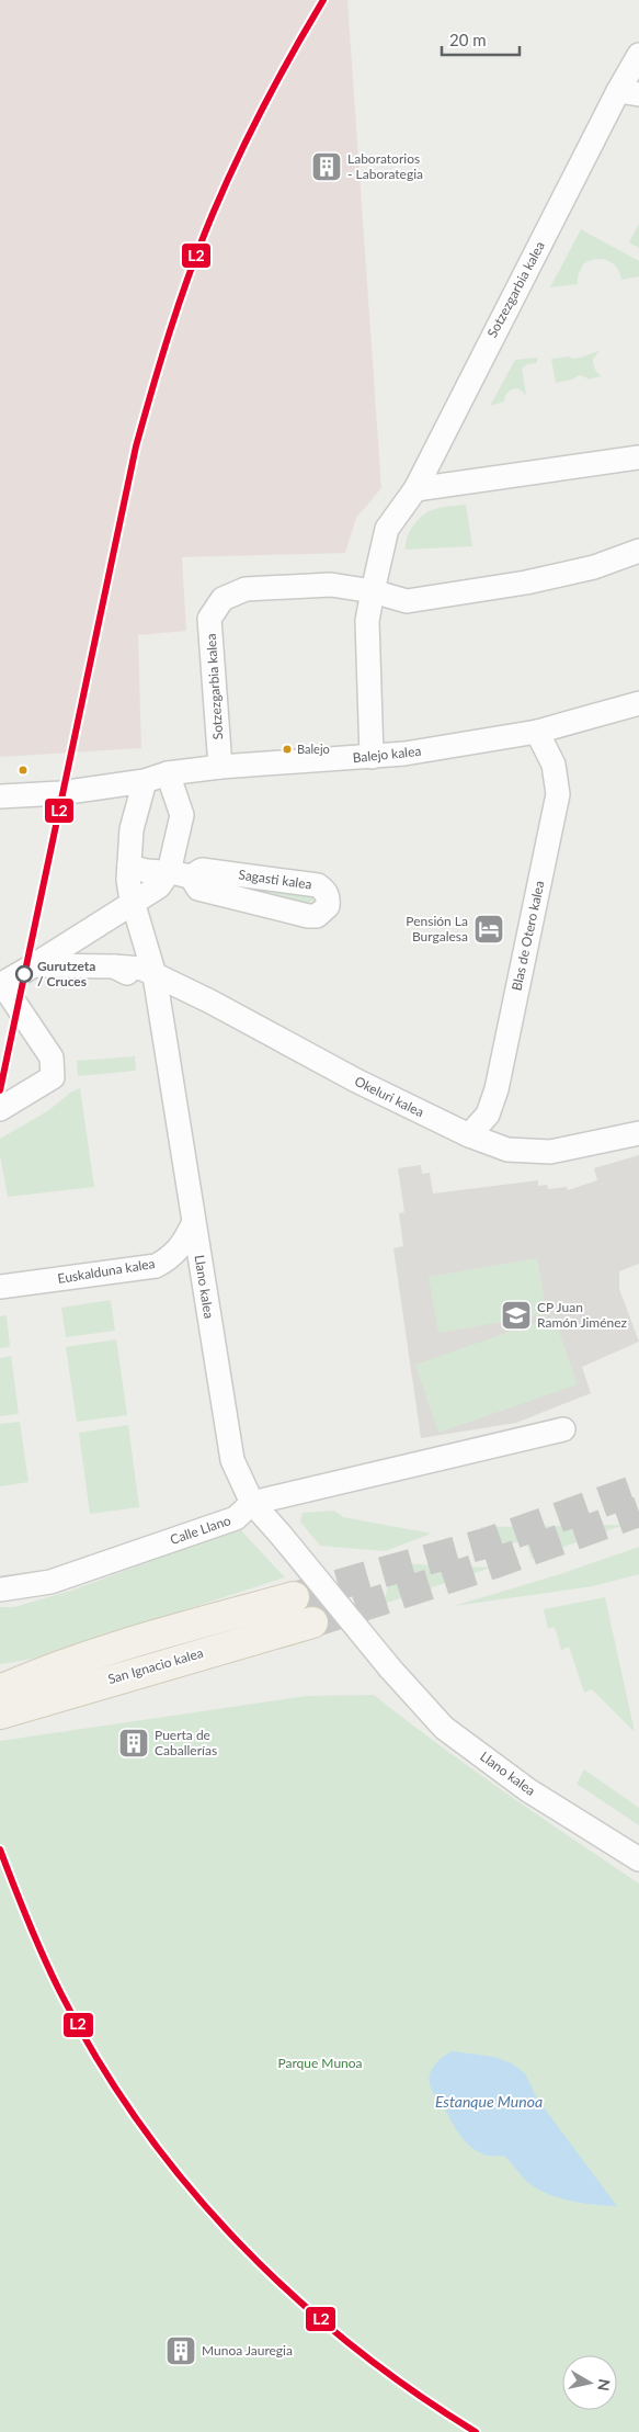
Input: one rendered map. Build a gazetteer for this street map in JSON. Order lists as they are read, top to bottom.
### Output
{
  "streets": {
    "main road": ["San Ignacio kalea"],
    "street": [
      "Sotzezgarbia kalea",
      "Balejo kalea",
      "Sagasti kalea",
      "Blas de Otero kalea",
      "Okeluri kalea",
      "Euskalduna kalea",
      "Llano kalea",
      "Calle Llano"
    ]
  },
  "crossings": [
    ["Sotzezgarbia kalea", "Balejo kalea"],
    ["Balejo kalea", "Blas de Otero kalea"],
    ["Balejo kalea", "Llano kalea"],
    ["Blas de Otero kalea", "Okeluri kalea"],
    ["Okeluri kalea", "Llano kalea"],
    ["Euskalduna kalea", "Llano kalea"],
    ["Llano kalea", "Calle Llano"]
  ],
  "water": ["Estanque Munoa"],
  "parks": ["Parque Munoa"],
  "places": {
    "building": ["Laboratorios - Laborategia", "Puerta de Caballerías", "Munoa Jauregia"],
    "other": ["Balejo", "Gurutzeta / Cruces"],
    "hotel": ["Pensión La Burgalesa"],
    "school or university": ["CP Juan Ramón Jiménez"]
  },
  "lines": ["transit line L2"],
  "scale_bar": "20 m",
  "north": "right"
}
